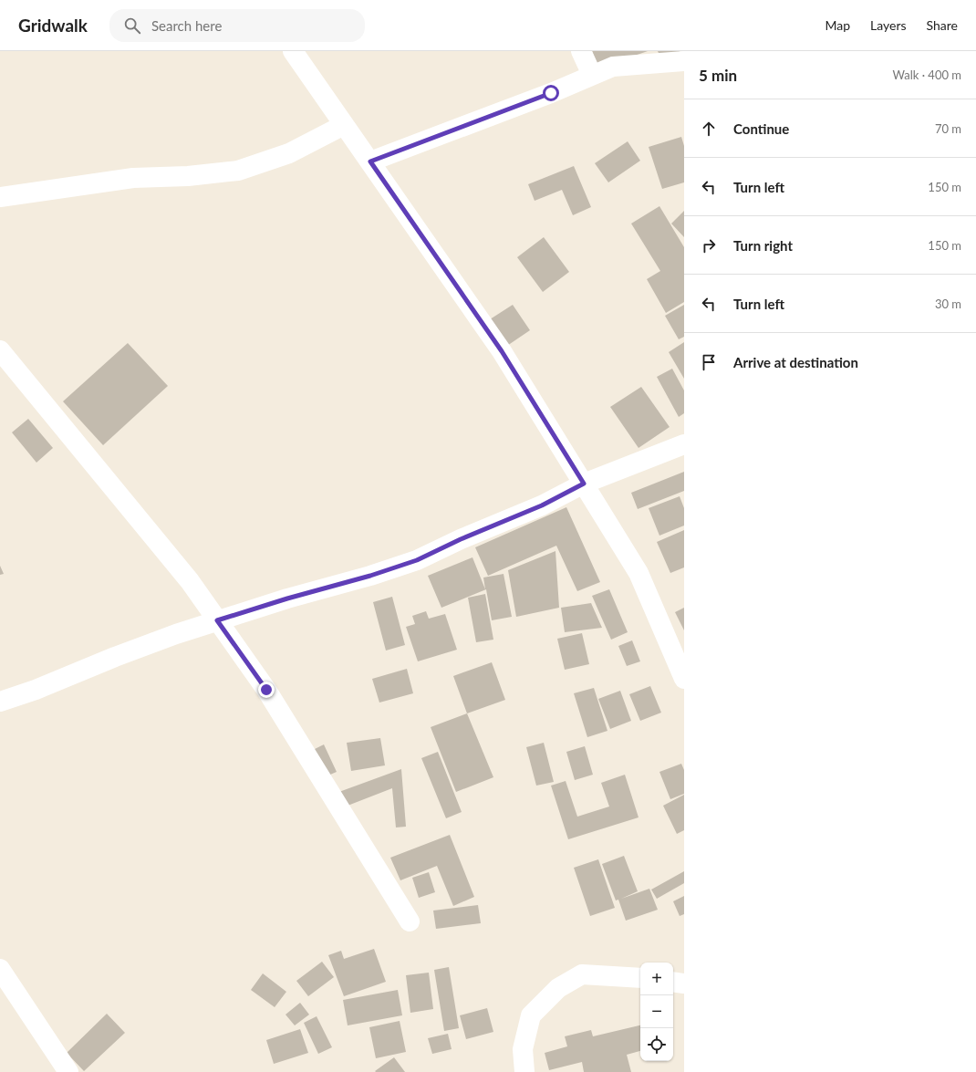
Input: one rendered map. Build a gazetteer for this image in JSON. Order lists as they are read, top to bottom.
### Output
{
  "page": {
    "header": "Gridwalk",
    "search": "Search here",
    "nav": ["Map", "Layers", "Share"],
    "heading": ["5 min", "Walk · 400 m"],
    "list": [
      ["Continue", "70 m"],
      ["Turn left", "150 m"],
      ["Turn right", "150 m"],
      ["Turn left", "30 m"],
      "Arrive at destination"
    ],
    "map_buttons": ["+", "−"]
  }
}
